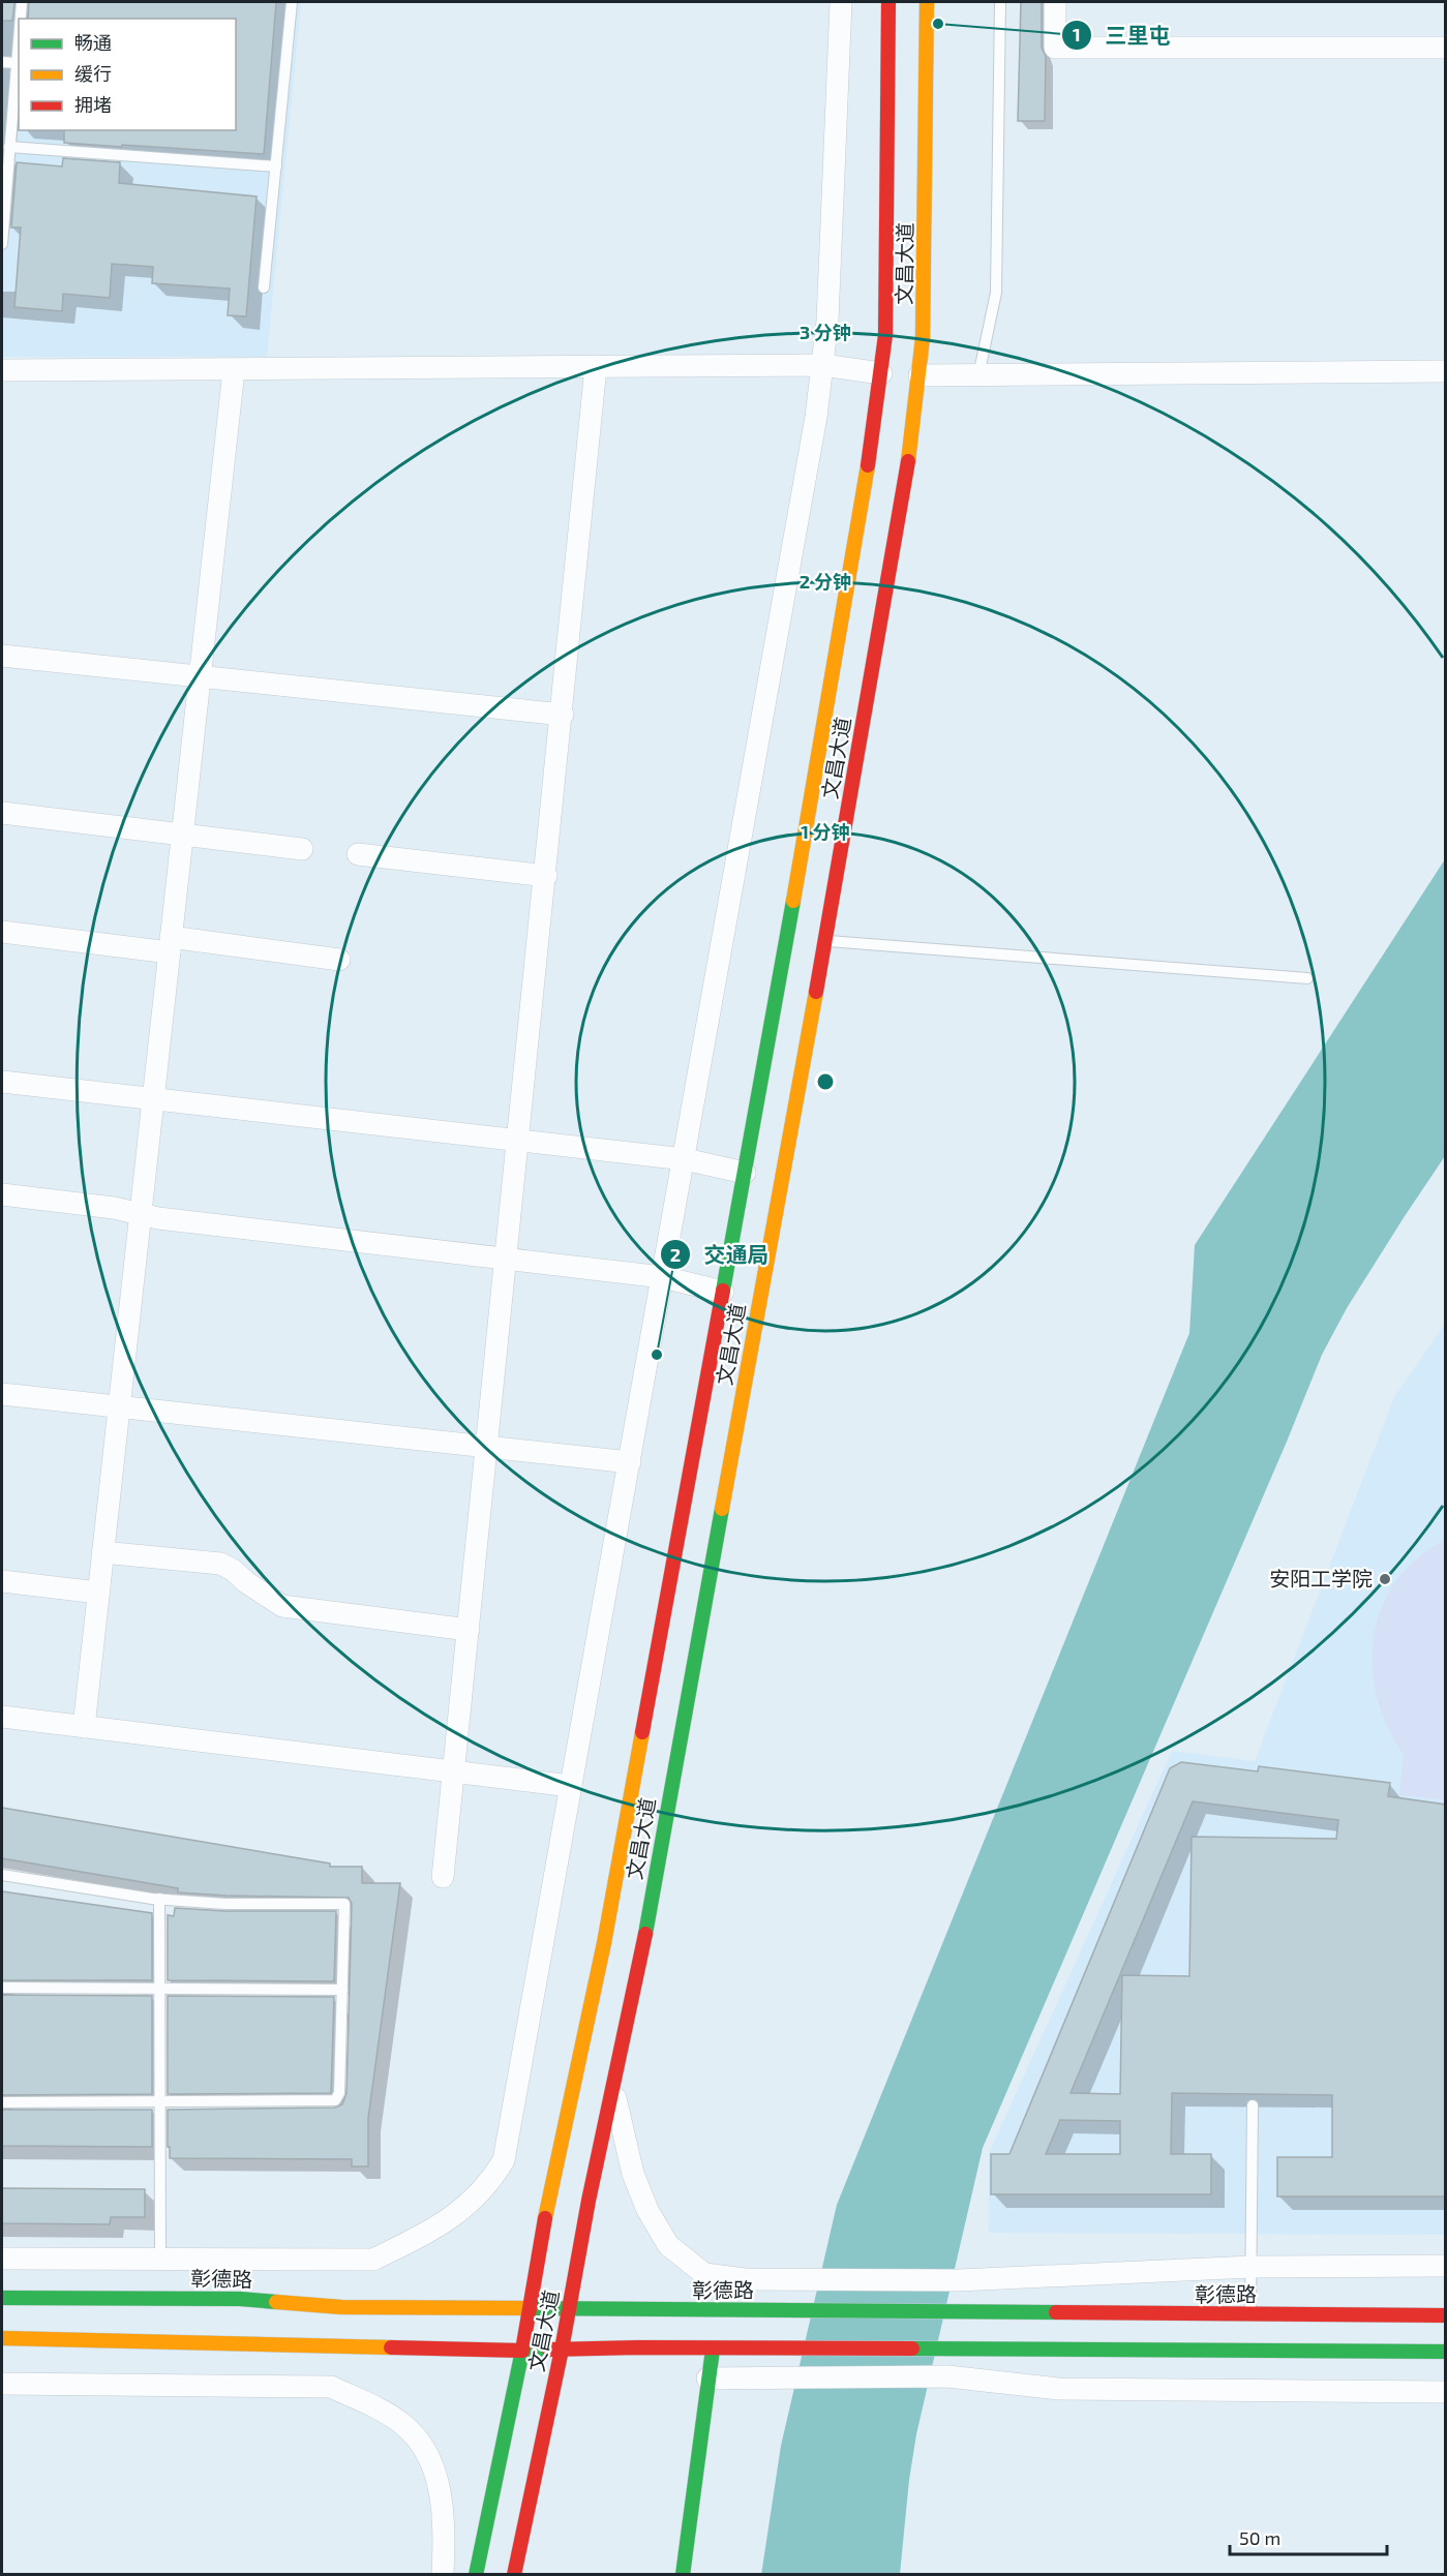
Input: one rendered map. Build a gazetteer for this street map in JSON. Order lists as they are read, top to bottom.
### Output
{
  "streets": {
    "main road": ["文昌大道", "彰德路"]
  },
  "crossings": [
    ["文昌大道", "彰德路"]
  ],
  "places": ["三里屯", "交通局", "安阳工学院"],
  "legend": ["畅通", "缓行", "拥堵"],
  "scale_bar": "50 m",
  "rings": ["3 分钟", "2 分钟", "1 分钟"]
}
